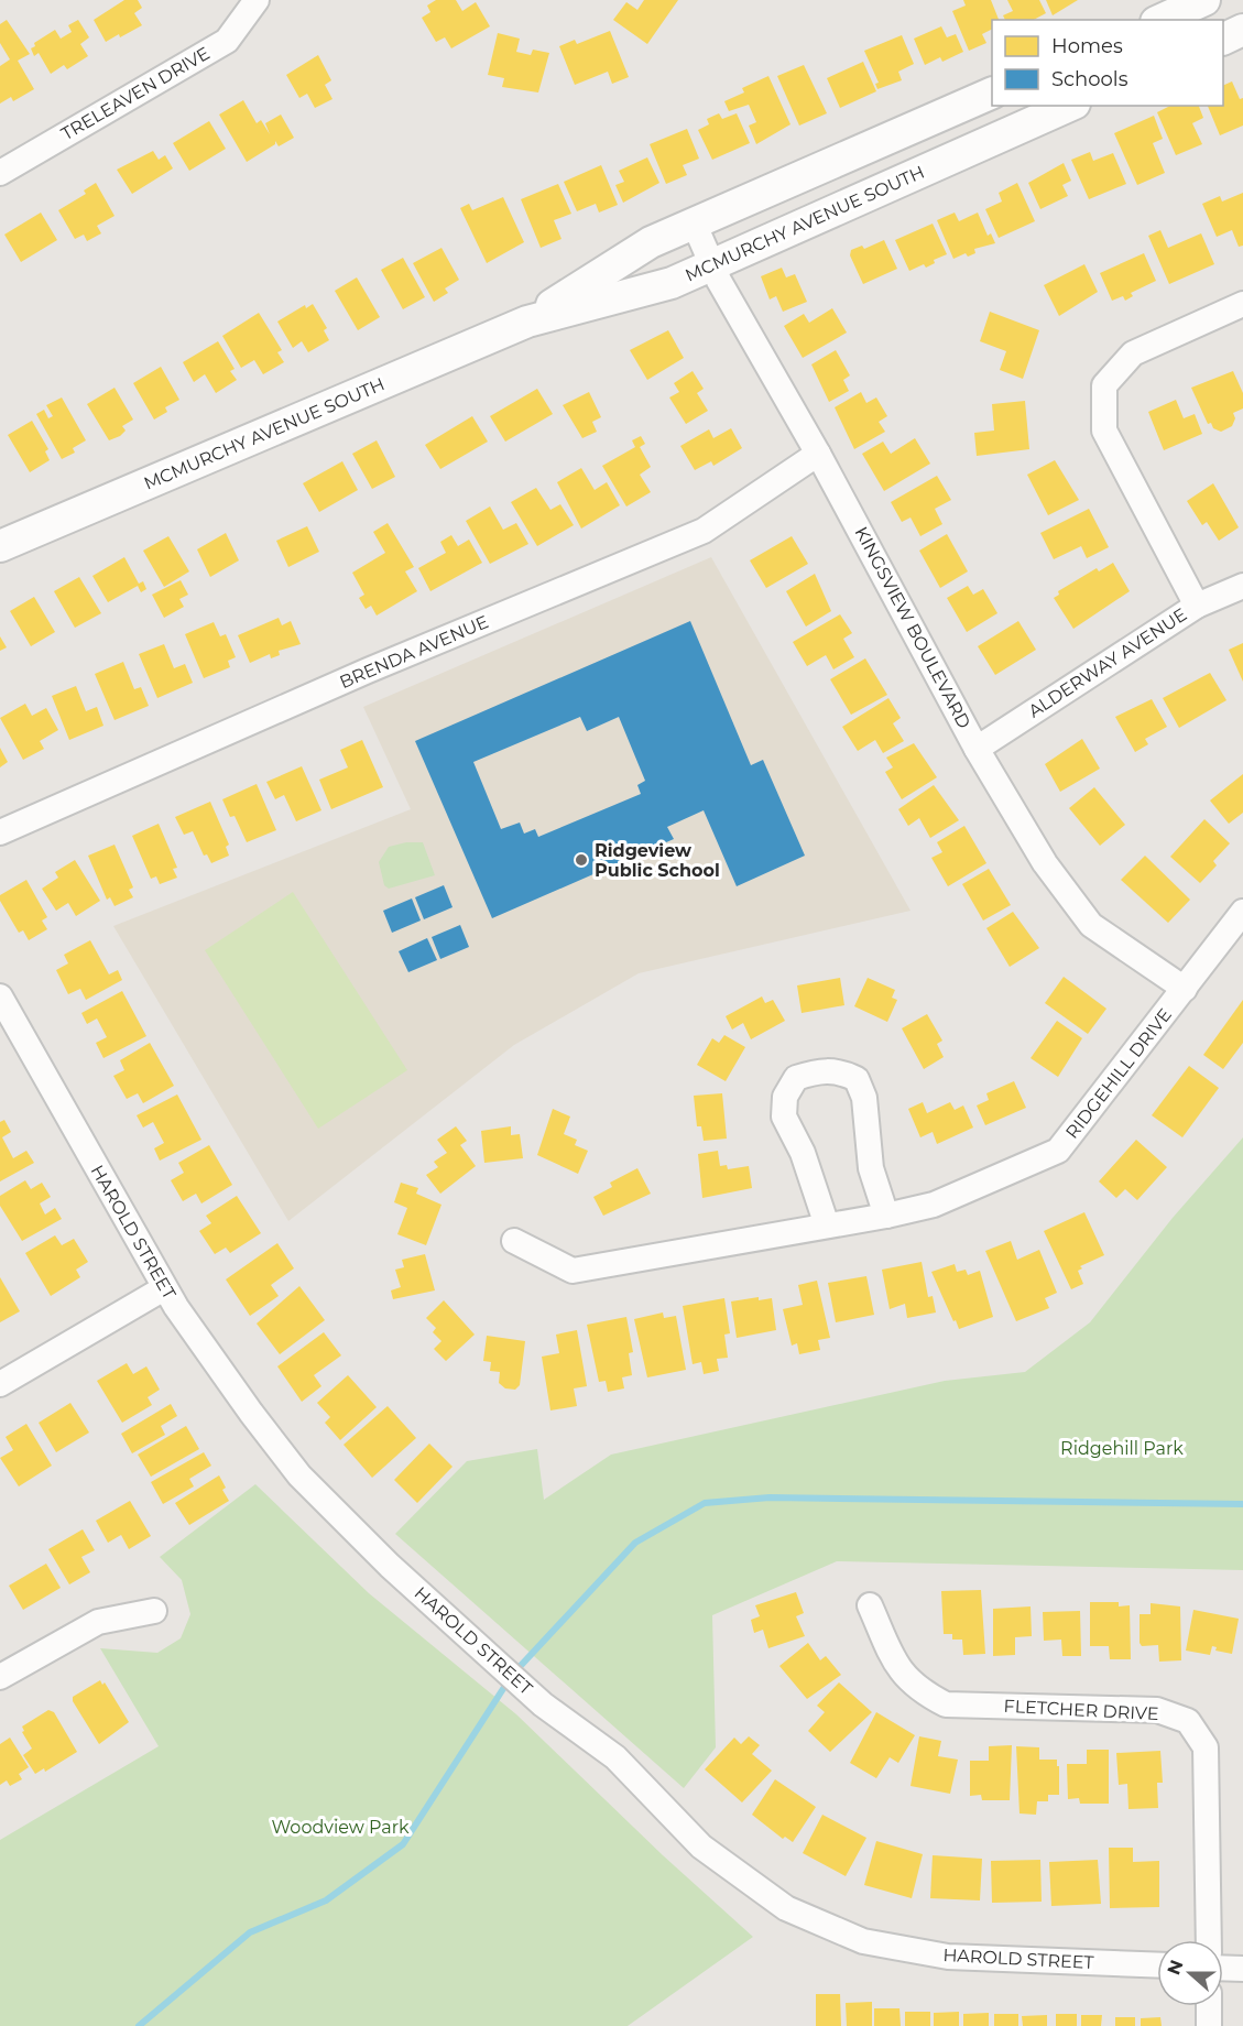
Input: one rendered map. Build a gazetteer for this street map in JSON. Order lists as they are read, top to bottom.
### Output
{
  "streets": {
    "street": [
      "TRELEAVEN DRIVE",
      "MCMURCHY AVENUE SOUTH",
      "KINGSVIEW BOULEVARD",
      "BRENDA AVENUE",
      "ALDERWAY AVENUE",
      "RIDGEHILL DRIVE",
      "HAROLD STREET",
      "FLETCHER DRIVE"
    ]
  },
  "crossings": [
    ["MCMURCHY AVENUE SOUTH", "KINGSVIEW BOULEVARD"],
    ["KINGSVIEW BOULEVARD", "BRENDA AVENUE"],
    ["KINGSVIEW BOULEVARD", "ALDERWAY AVENUE"],
    ["KINGSVIEW BOULEVARD", "RIDGEHILL DRIVE"]
  ],
  "parks": ["Ridgehill Park", "Woodview Park"],
  "places": ["Ridgeview Public School"],
  "legend": ["Homes", "Schools"],
  "north": "left"
}
